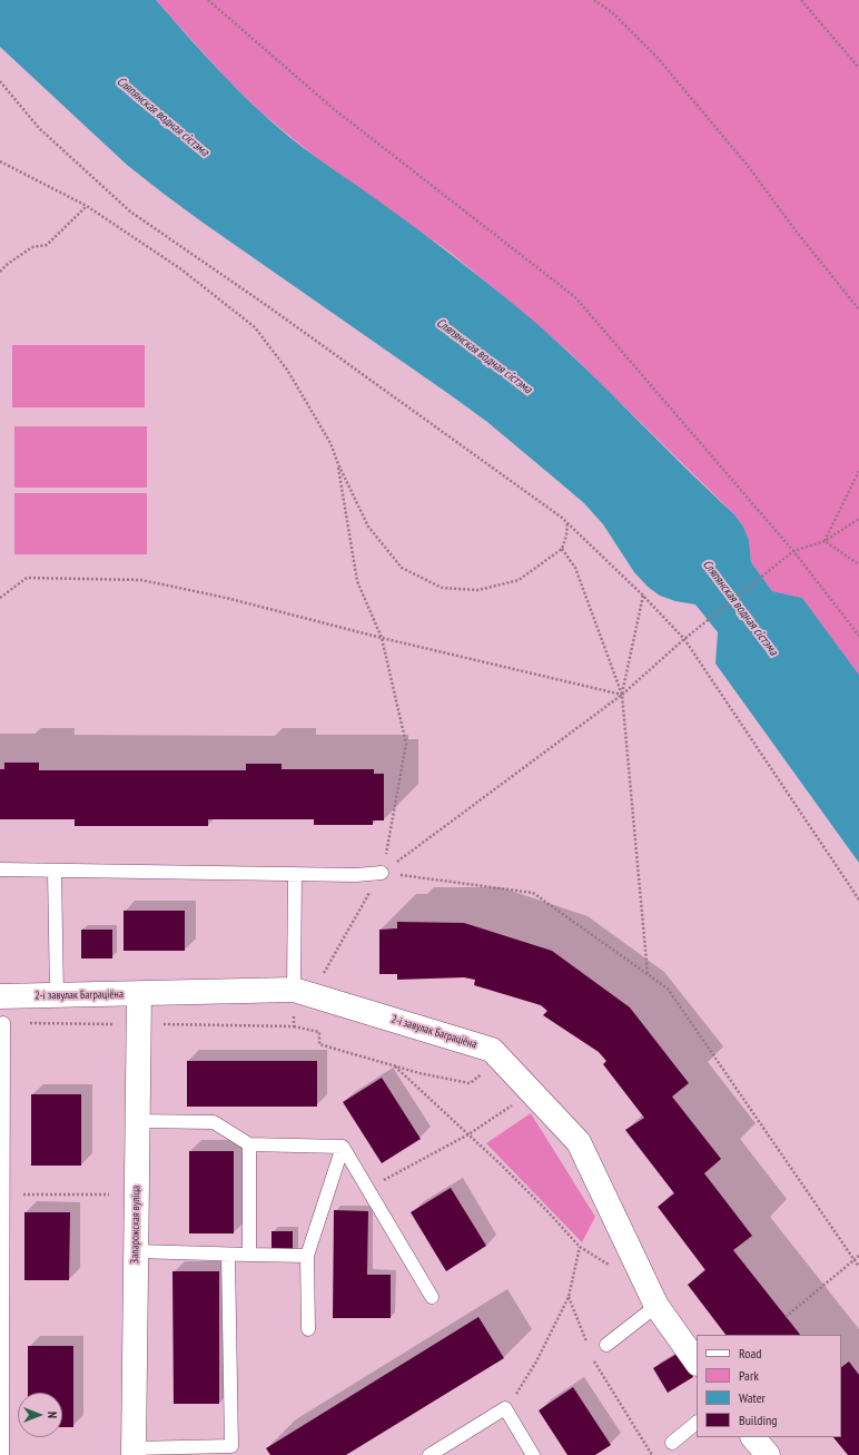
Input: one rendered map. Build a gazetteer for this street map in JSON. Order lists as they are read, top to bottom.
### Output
{
  "streets": {
    "street": ["2-і завулак Баграціёна", "Запарожская вуліца"]
  },
  "crossings": [
    ["2-і завулак Баграціёна", "Запарожская вуліца"]
  ],
  "water": ["Сляпянская водная сістэма"],
  "legend": [
    "Road",
    "Park",
    "Water",
    "Building"
  ],
  "north": "right"
}
